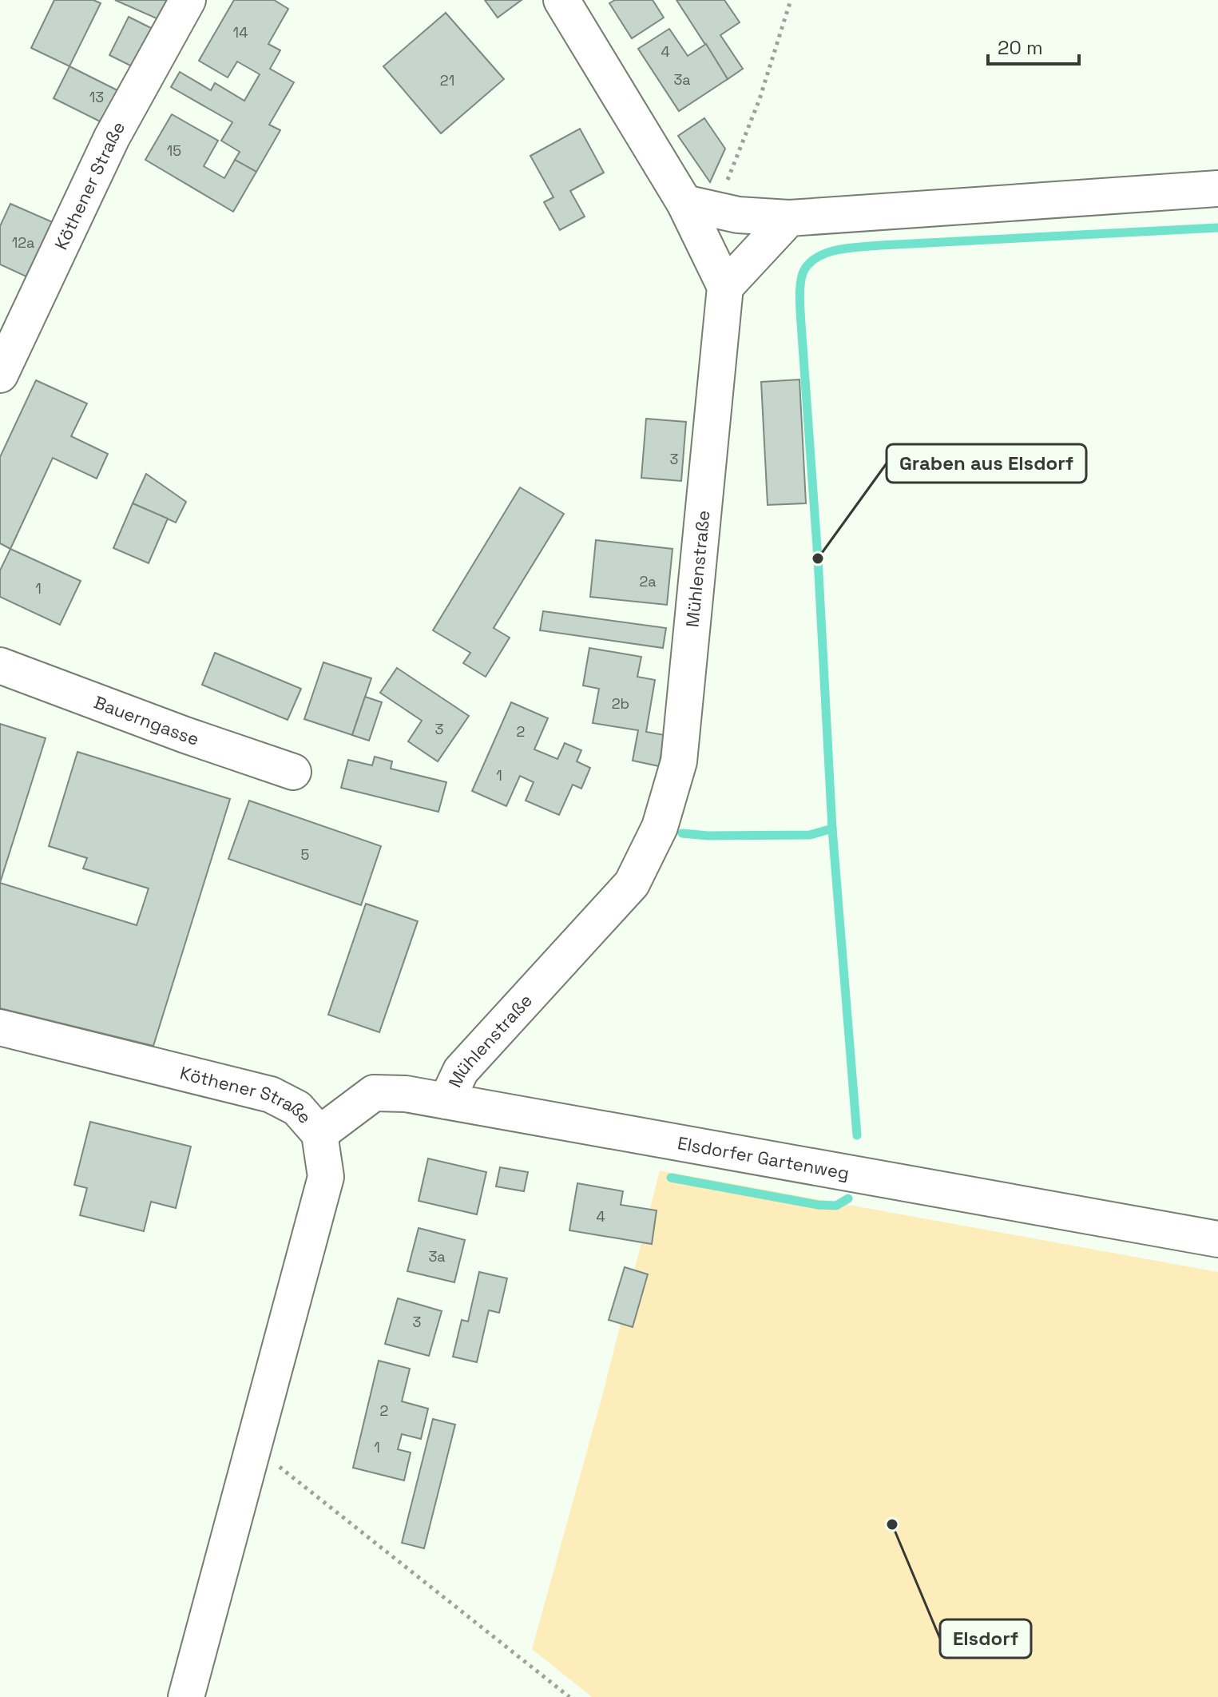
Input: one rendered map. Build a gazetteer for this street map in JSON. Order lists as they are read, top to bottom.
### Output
{
  "streets": {
    "street": [
      "Köthener Straße",
      "Mühlenstraße",
      "Bauerngasse",
      "Elsdorfer Gartenweg"
    ]
  },
  "crossings": [
    ["Köthener Straße", "Elsdorfer Gartenweg"],
    ["Mühlenstraße", "Elsdorfer Gartenweg"]
  ],
  "places": ["Graben aus Elsdorf", "Elsdorf"],
  "house_numbers": [
    "14",
    "4",
    "3a",
    "21",
    "13",
    "15",
    "12a",
    "3",
    "2a",
    "1",
    "2b",
    "3",
    "2",
    "1",
    "5",
    "4",
    "3a",
    "3",
    "2",
    "1"
  ],
  "scale_bar": "20 m"
}
